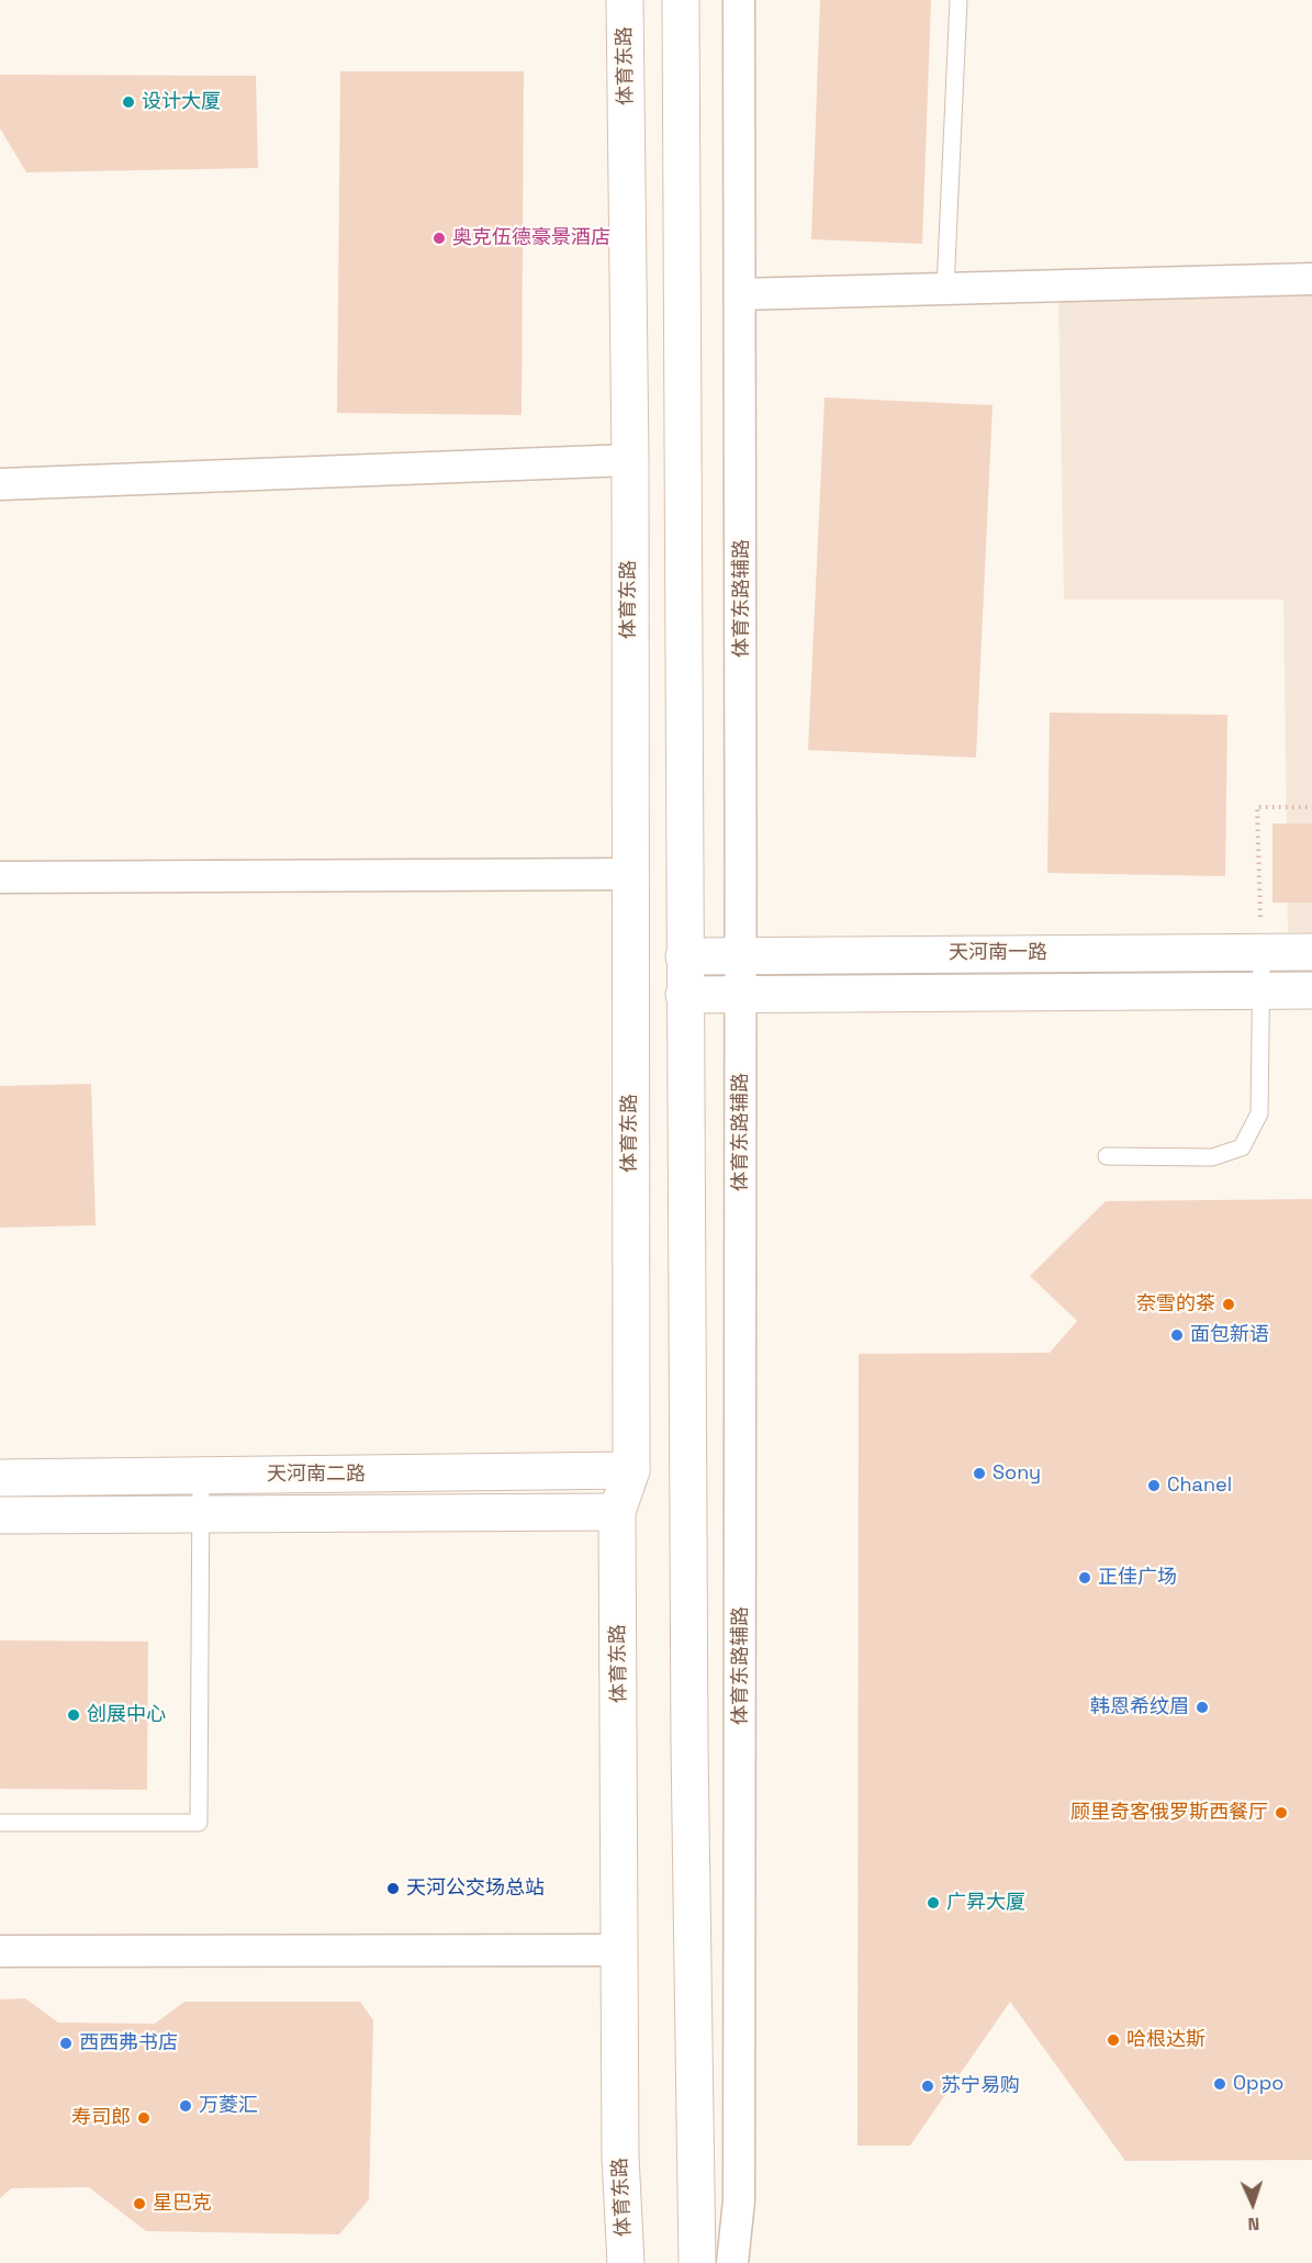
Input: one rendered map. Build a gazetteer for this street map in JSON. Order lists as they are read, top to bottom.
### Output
{
  "streets": {
    "main road": ["体育东路", "天河南一路", "天河南二路"],
    "street": ["体育东路辅路"]
  },
  "crossings": [
    ["体育东路", "天河南二路"],
    ["体育东路辅路", "天河南一路"]
  ],
  "places": [
    "设计大厦",
    "奥克伍德豪景酒店",
    "奈雪的茶",
    "面包新语",
    "Sony",
    "Chanel",
    "正佳广场",
    "韩恩希纹眉",
    "创展中心",
    "顾里奇客俄罗斯西餐厅",
    "天河公交场总站",
    "广昇大厦",
    "哈根达斯",
    "西西弗书店",
    "Oppo",
    "苏宁易购",
    "万菱汇",
    "寿司郎",
    "星巴克"
  ],
  "north": "bottom"
}
